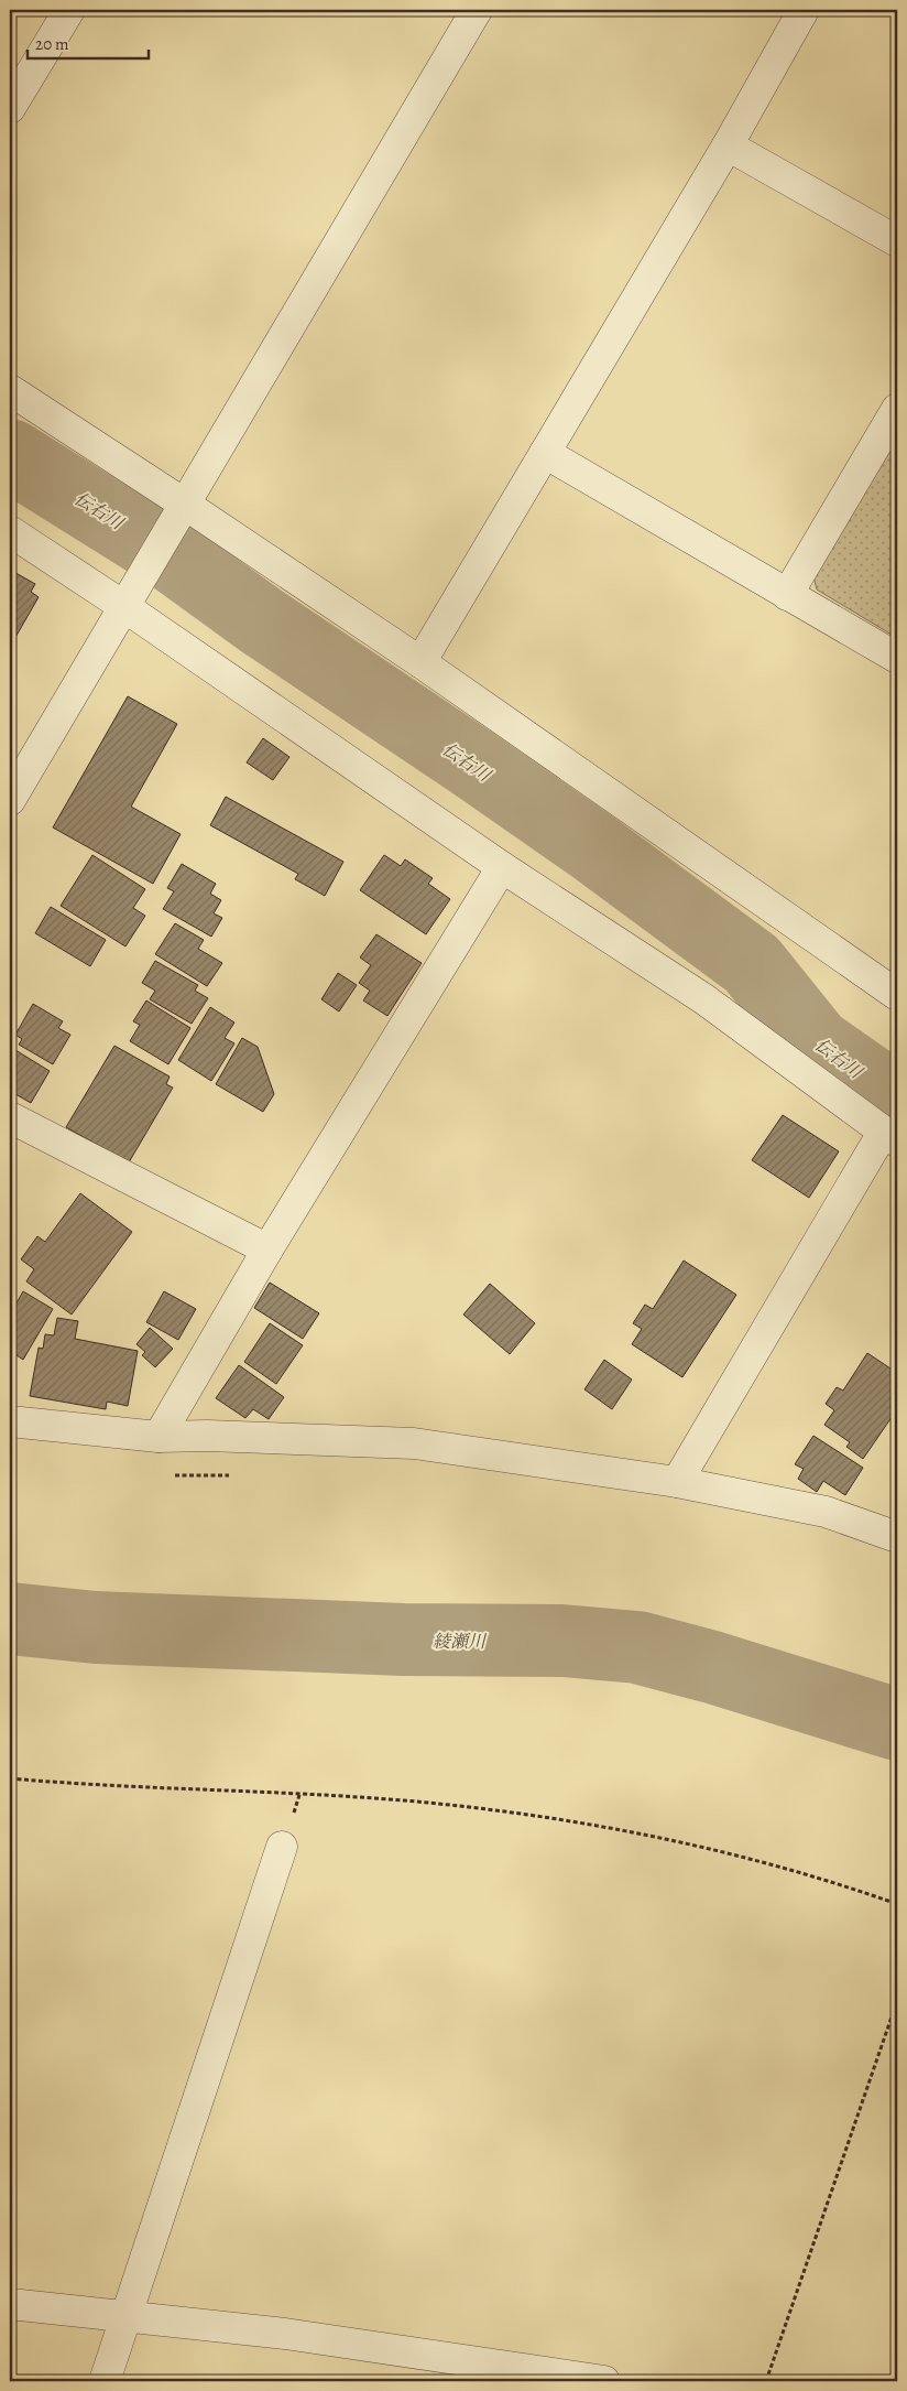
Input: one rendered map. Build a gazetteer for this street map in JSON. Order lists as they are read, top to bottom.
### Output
{
  "water": ["伝右川", "綾瀬川"],
  "scale_bar": "20 m"
}
